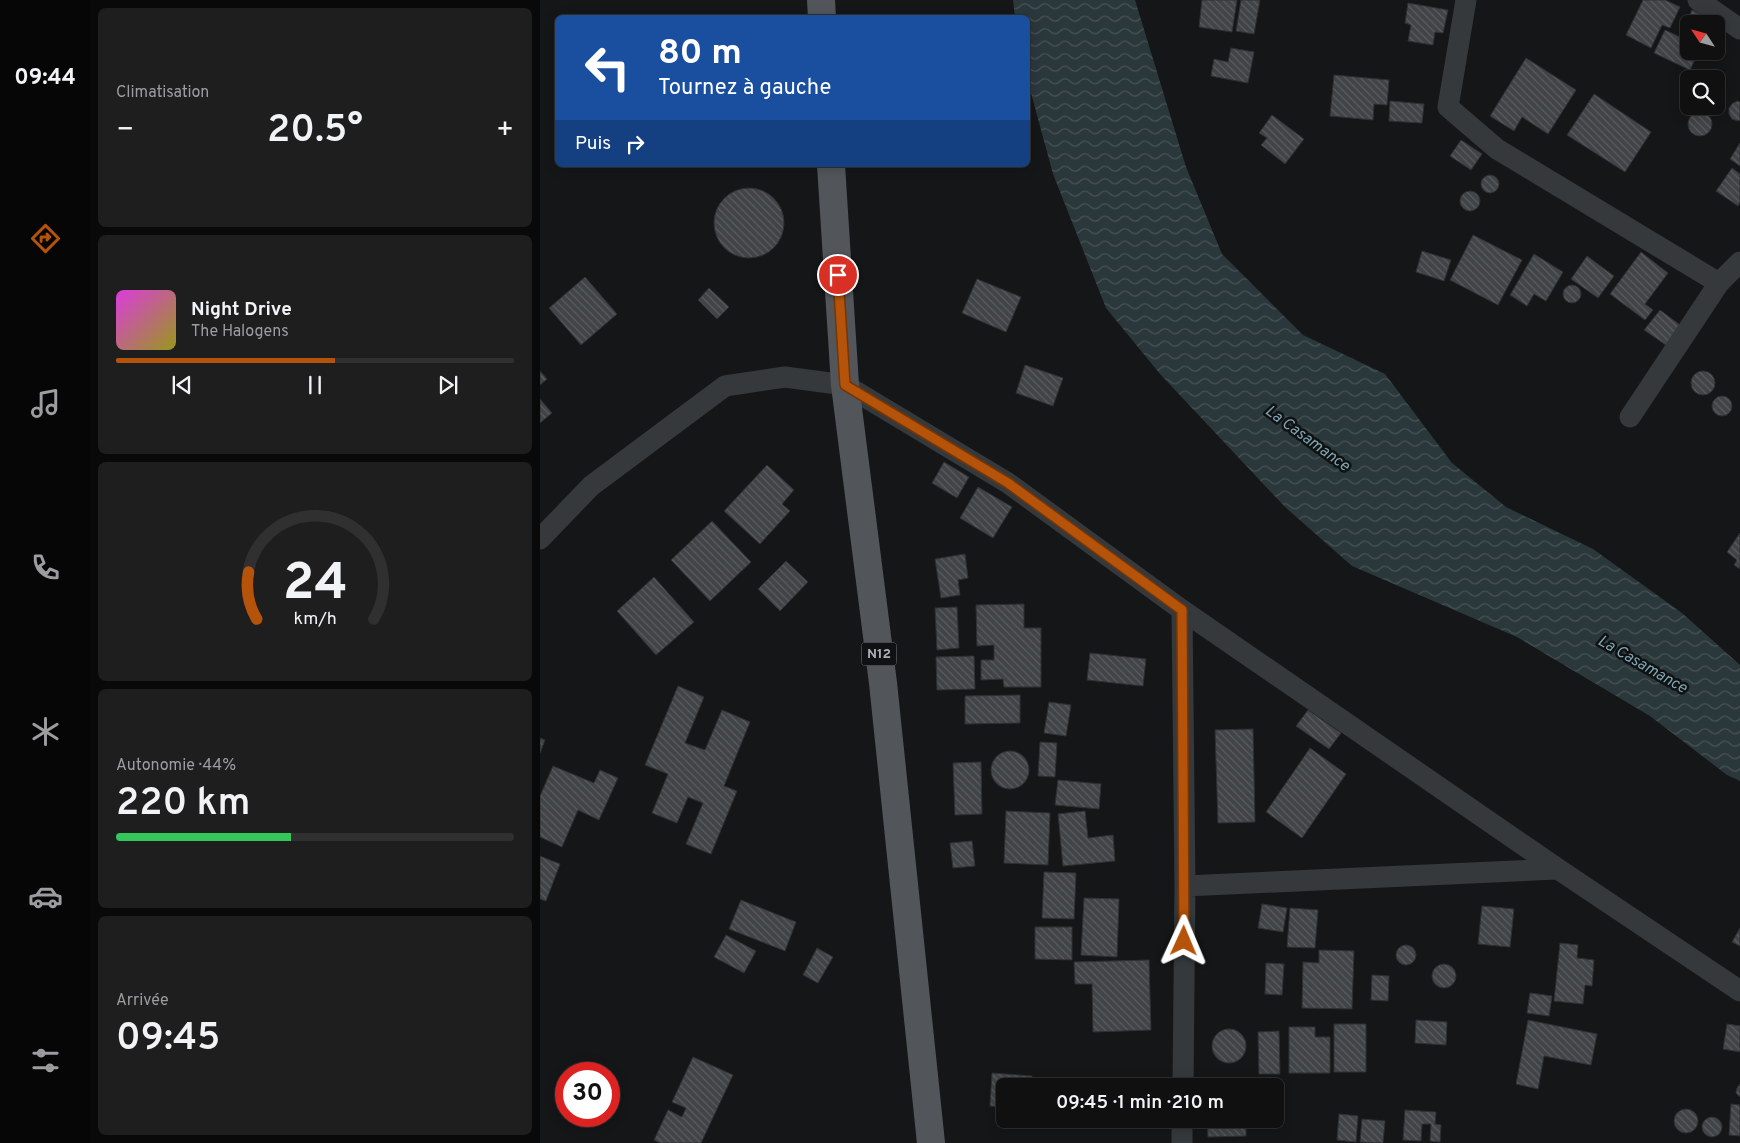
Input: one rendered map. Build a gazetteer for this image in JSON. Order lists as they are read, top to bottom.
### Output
{
  "streets": {
    "main road": ["N12"]
  },
  "water": ["La Casamance"],
  "north": "top left",
  "page": {
    "tabs": "09:44",
    "tile": [
      "Climatisation",
      ["Autonomie · 44%", "220 km"],
      ["Arrivée", "09:45"]
    ],
    "turn": ["80 m", "Tournez à gauche"],
    "heat": ["−", "20.5°", "+"],
    "then": "Puis",
    "song": ["Night Drive", "The Halogens"],
    "limit": "30",
    "trip": "09:45 · 1 min · 210 m",
    "gauge": ["24", "km/h"]
  }
}
